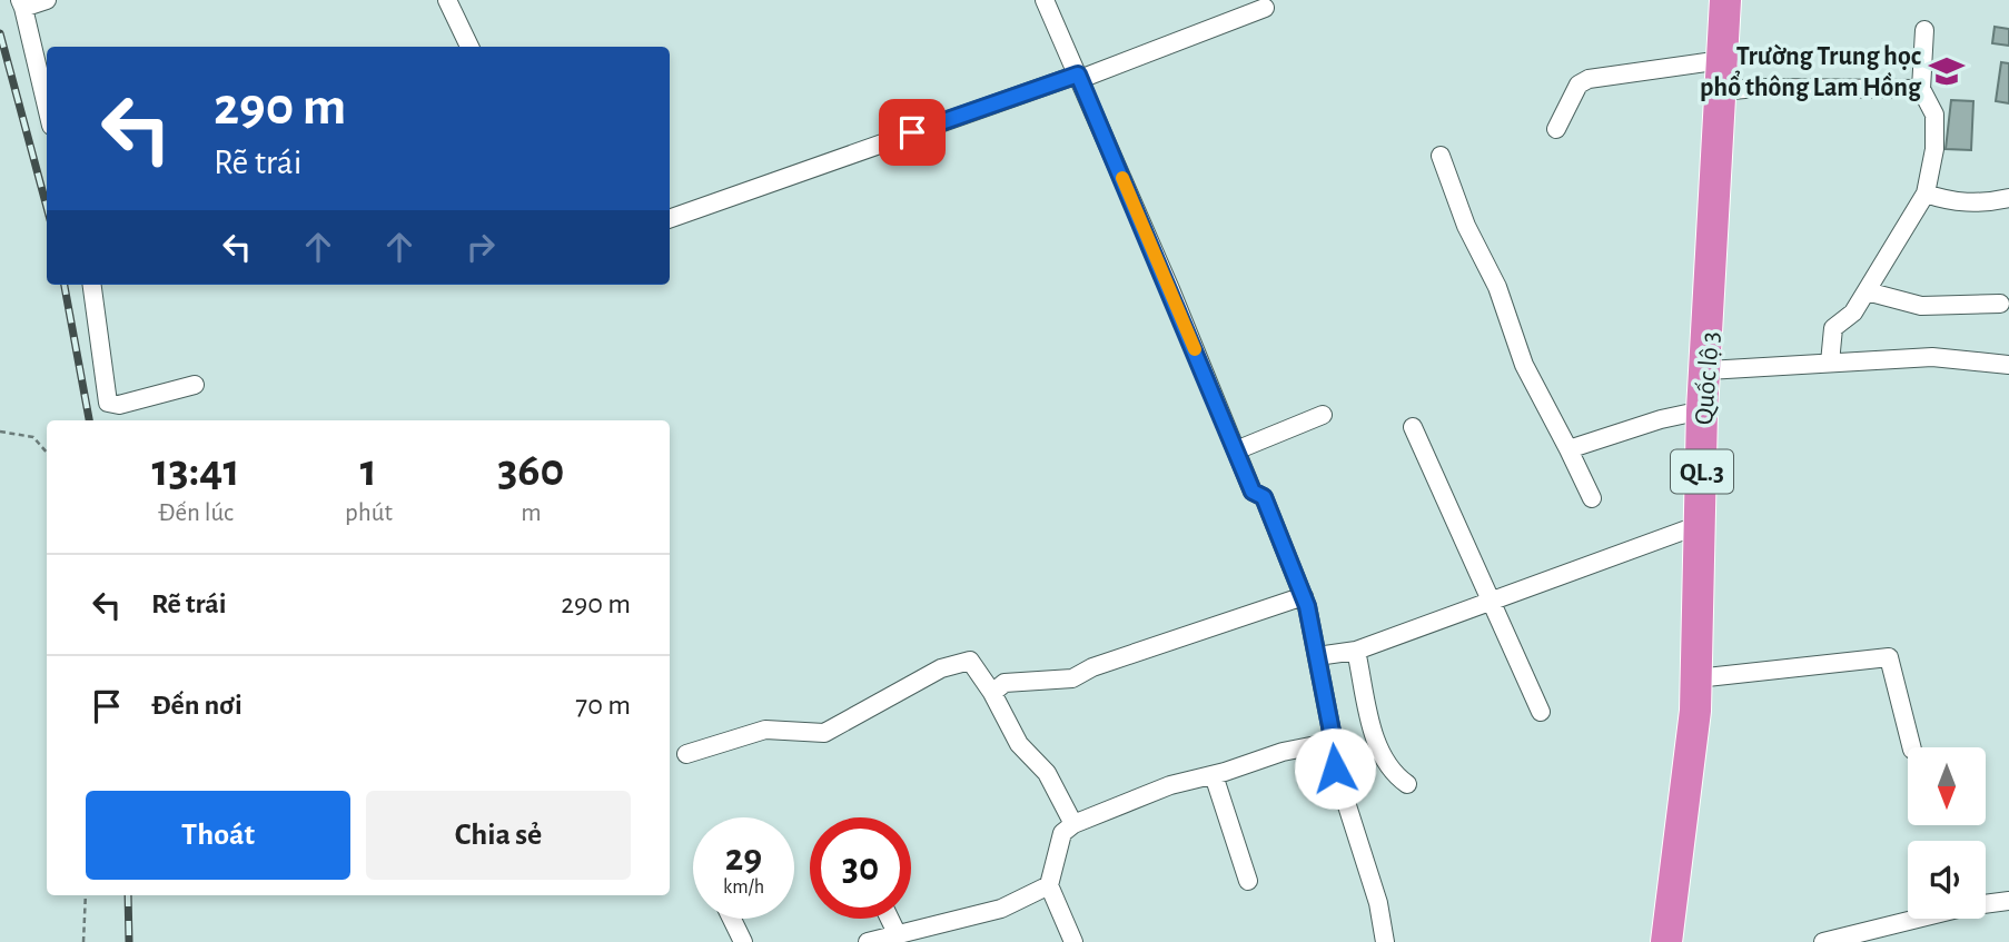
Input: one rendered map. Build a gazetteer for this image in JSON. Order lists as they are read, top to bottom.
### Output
{
  "streets": {
    "highway": ["Quốc lộ 3", "QL.3"]
  },
  "places": {
    "school or university": ["Trường Trung học phổ thông Lam Hồng"]
  },
  "north": "bottom",
  "page": {
    "turn": ["290 m", "Rẽ trái"],
    "eta": [
      "13:41",
      "Đến lúc",
      "1",
      "phút",
      "360",
      "m"
    ],
    "list": [
      {
        "name": "Rẽ trái",
        "value": "290 m"
      },
      {
        "name": "Đến nơi",
        "value": "70 m"
      }
    ],
    "buttons": ["Thoát", "Chia sẻ"],
    "speed": "29 km/h",
    "limit": "30"
  }
}
